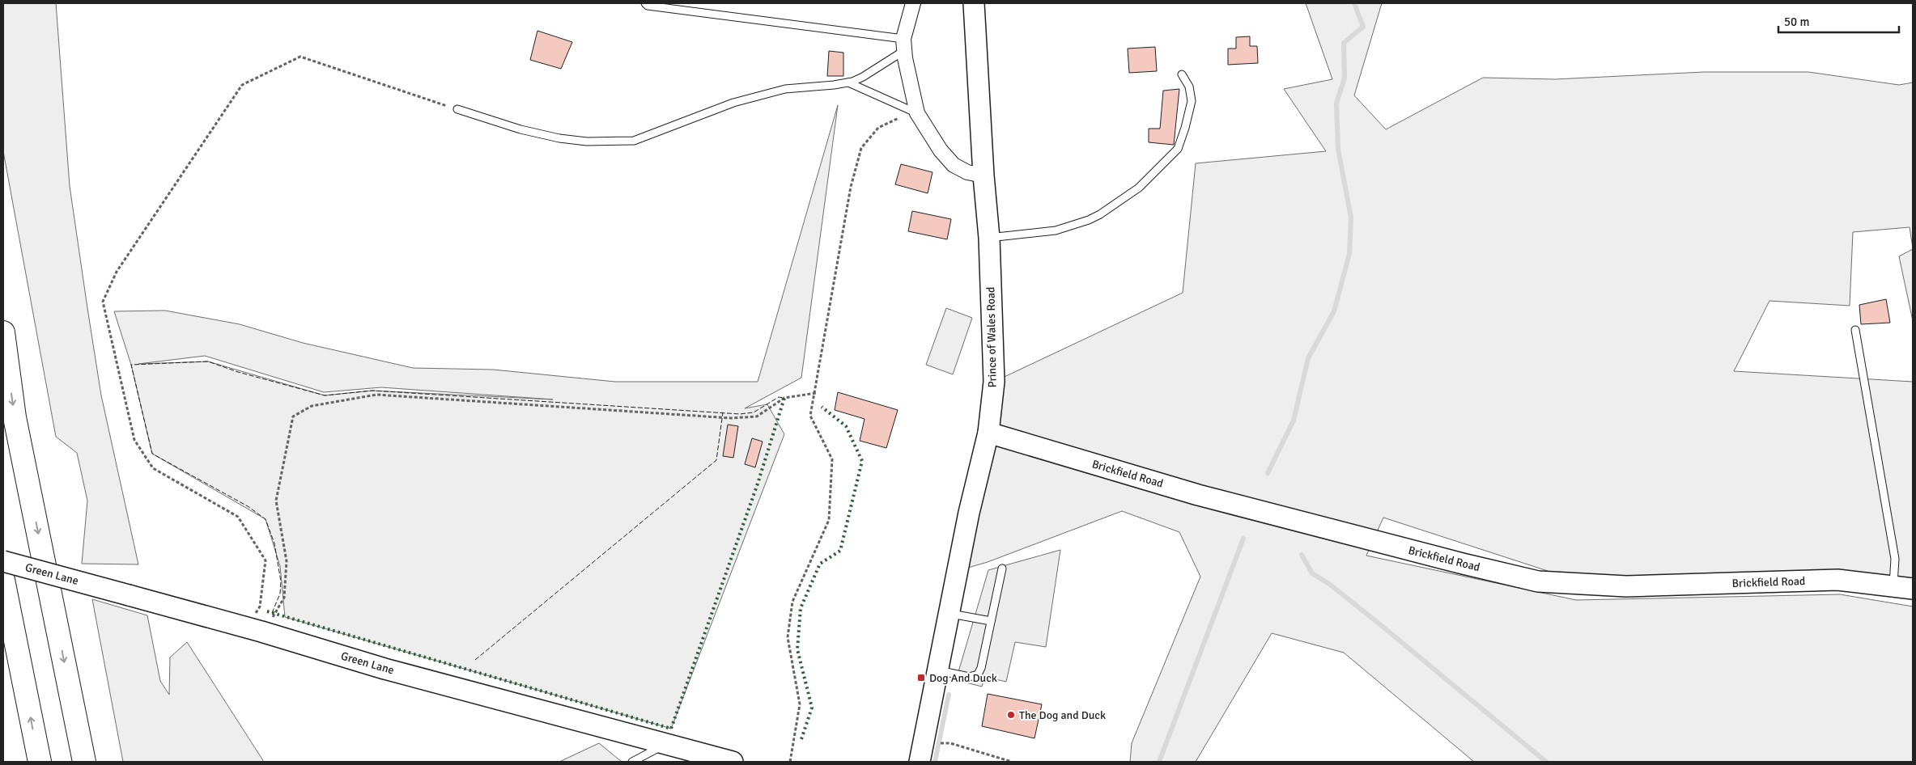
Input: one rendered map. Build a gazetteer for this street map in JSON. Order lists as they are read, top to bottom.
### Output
{
  "streets": {
    "street": ["Prince of Wales Road", "Brickfield Road", "Green Lane"]
  },
  "crossings": [
    ["Prince of Wales Road", "Brickfield Road"]
  ],
  "places": {
    "transit": ["Dog And Duck"],
    "other": ["The Dog and Duck"]
  },
  "scale_bar": "50 m"
}
